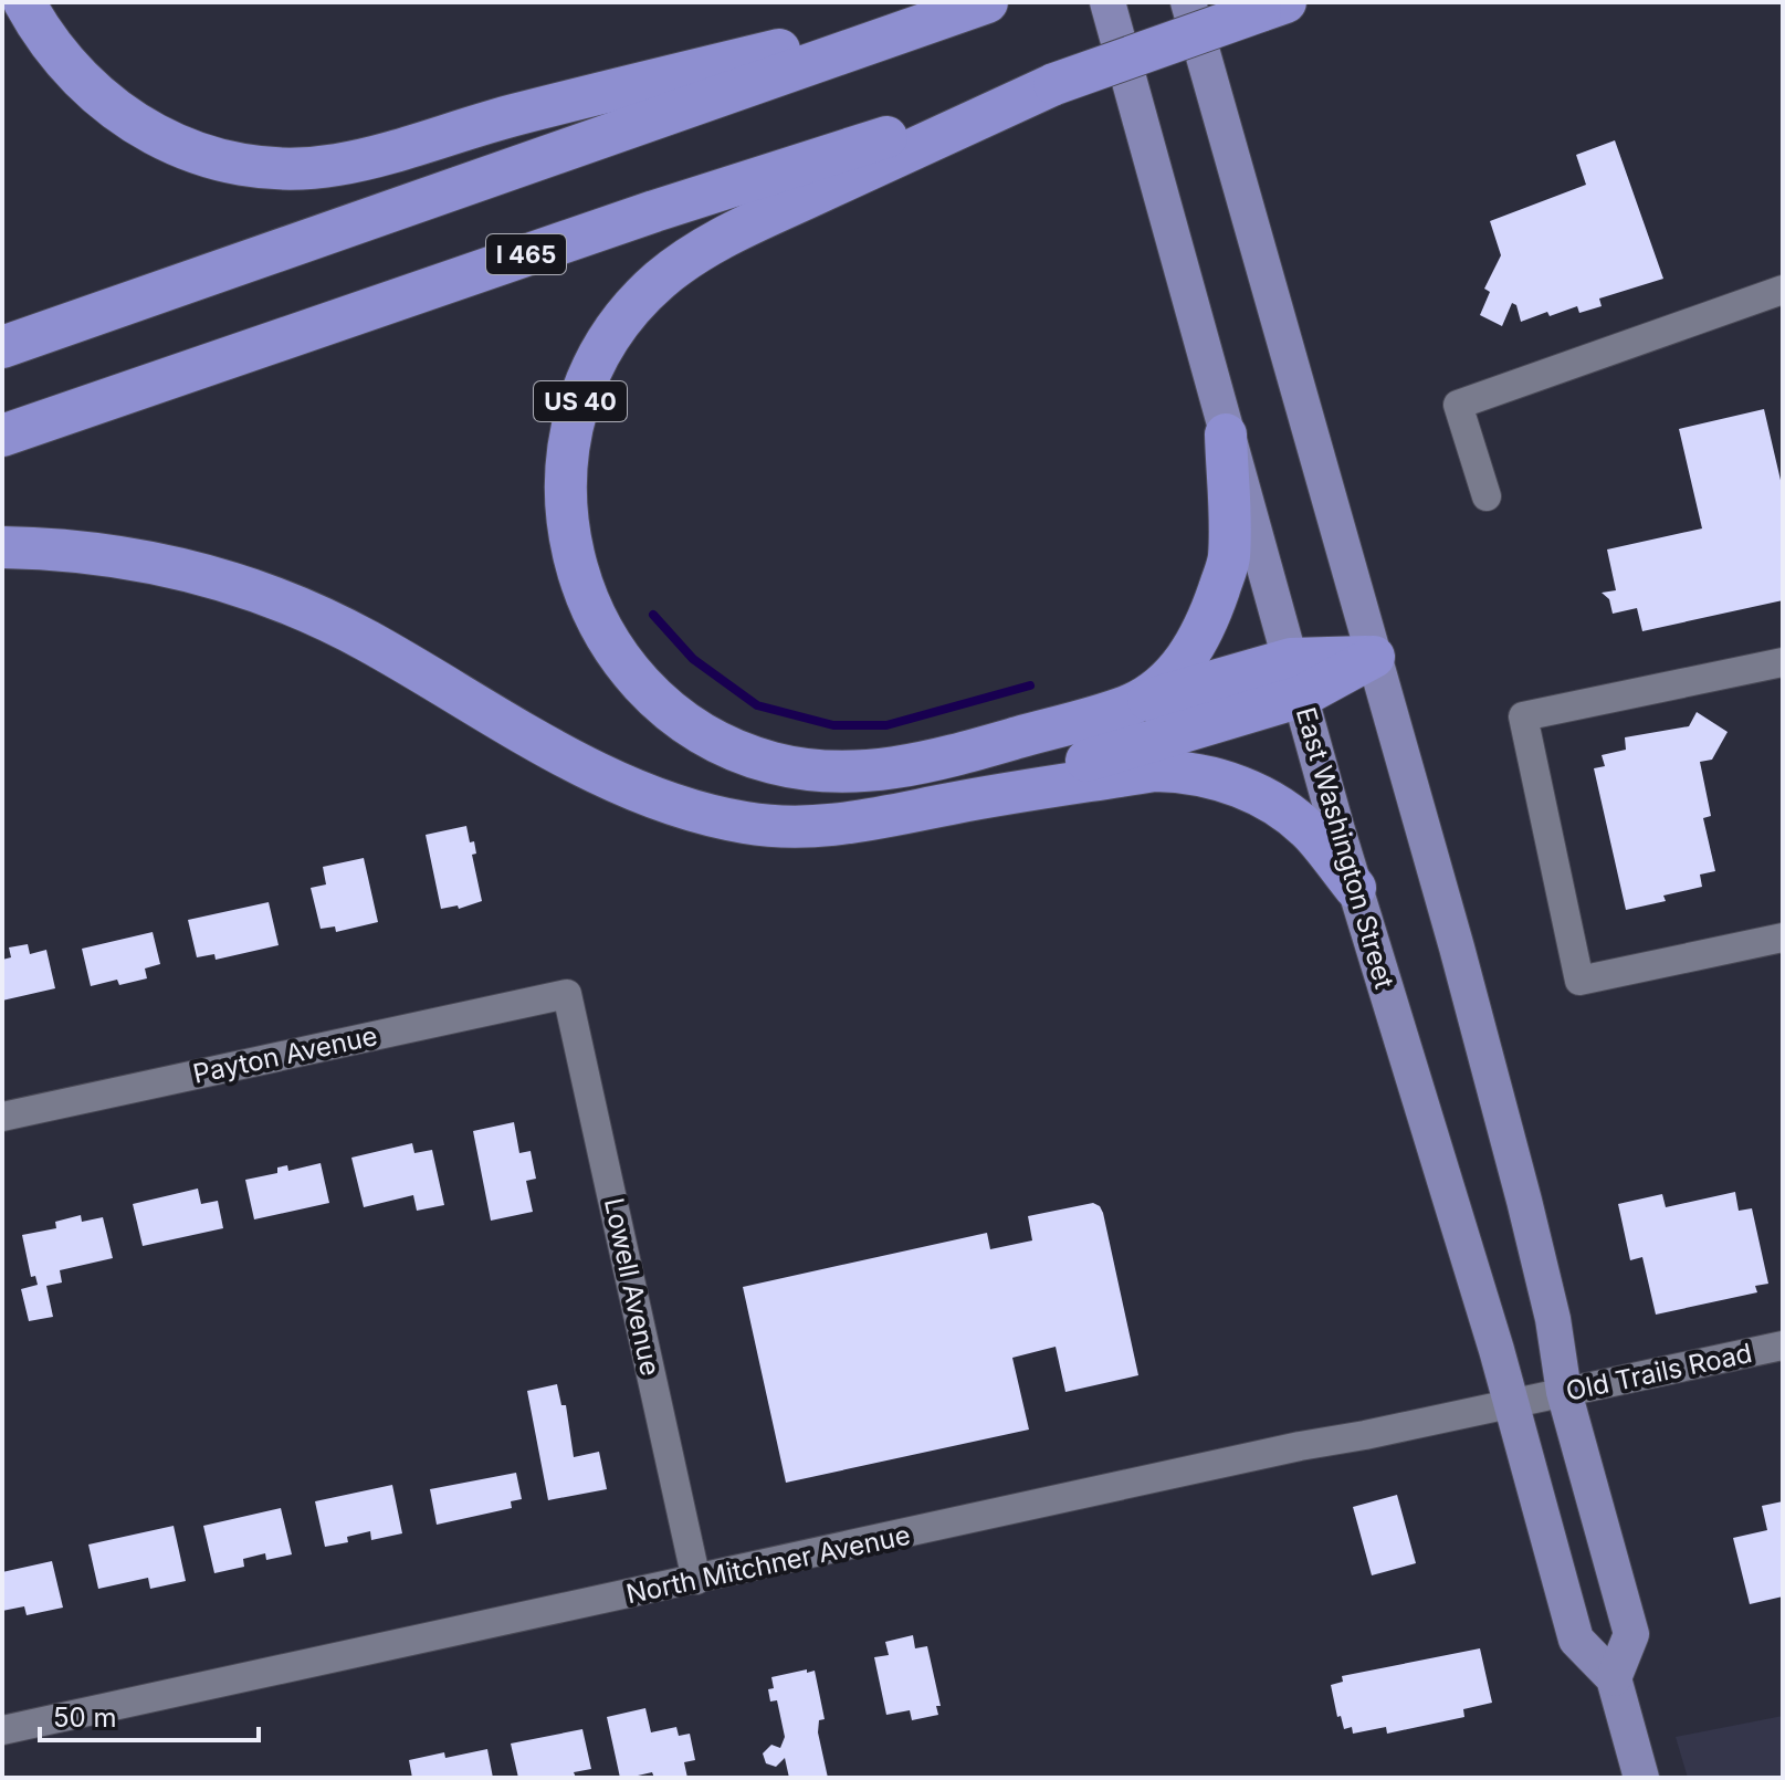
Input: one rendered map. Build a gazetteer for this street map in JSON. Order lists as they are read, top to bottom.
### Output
{
  "streets": {
    "highway": ["I 465", "US 40"],
    "main road": ["East Washington Street"],
    "street": [
      "Payton Avenue",
      "Lowell Avenue",
      "Old Trails Road",
      "North Mitchner Avenue"
    ]
  },
  "crossings": [
    ["I 465", "US 40"],
    ["US 40", "East Washington Street"],
    ["East Washington Street", "Old Trails Road"],
    ["East Washington Street", "North Mitchner Avenue"],
    ["Payton Avenue", "Lowell Avenue"],
    ["Lowell Avenue", "North Mitchner Avenue"],
    ["Old Trails Road", "North Mitchner Avenue"]
  ],
  "scale_bar": "50 m"
}
